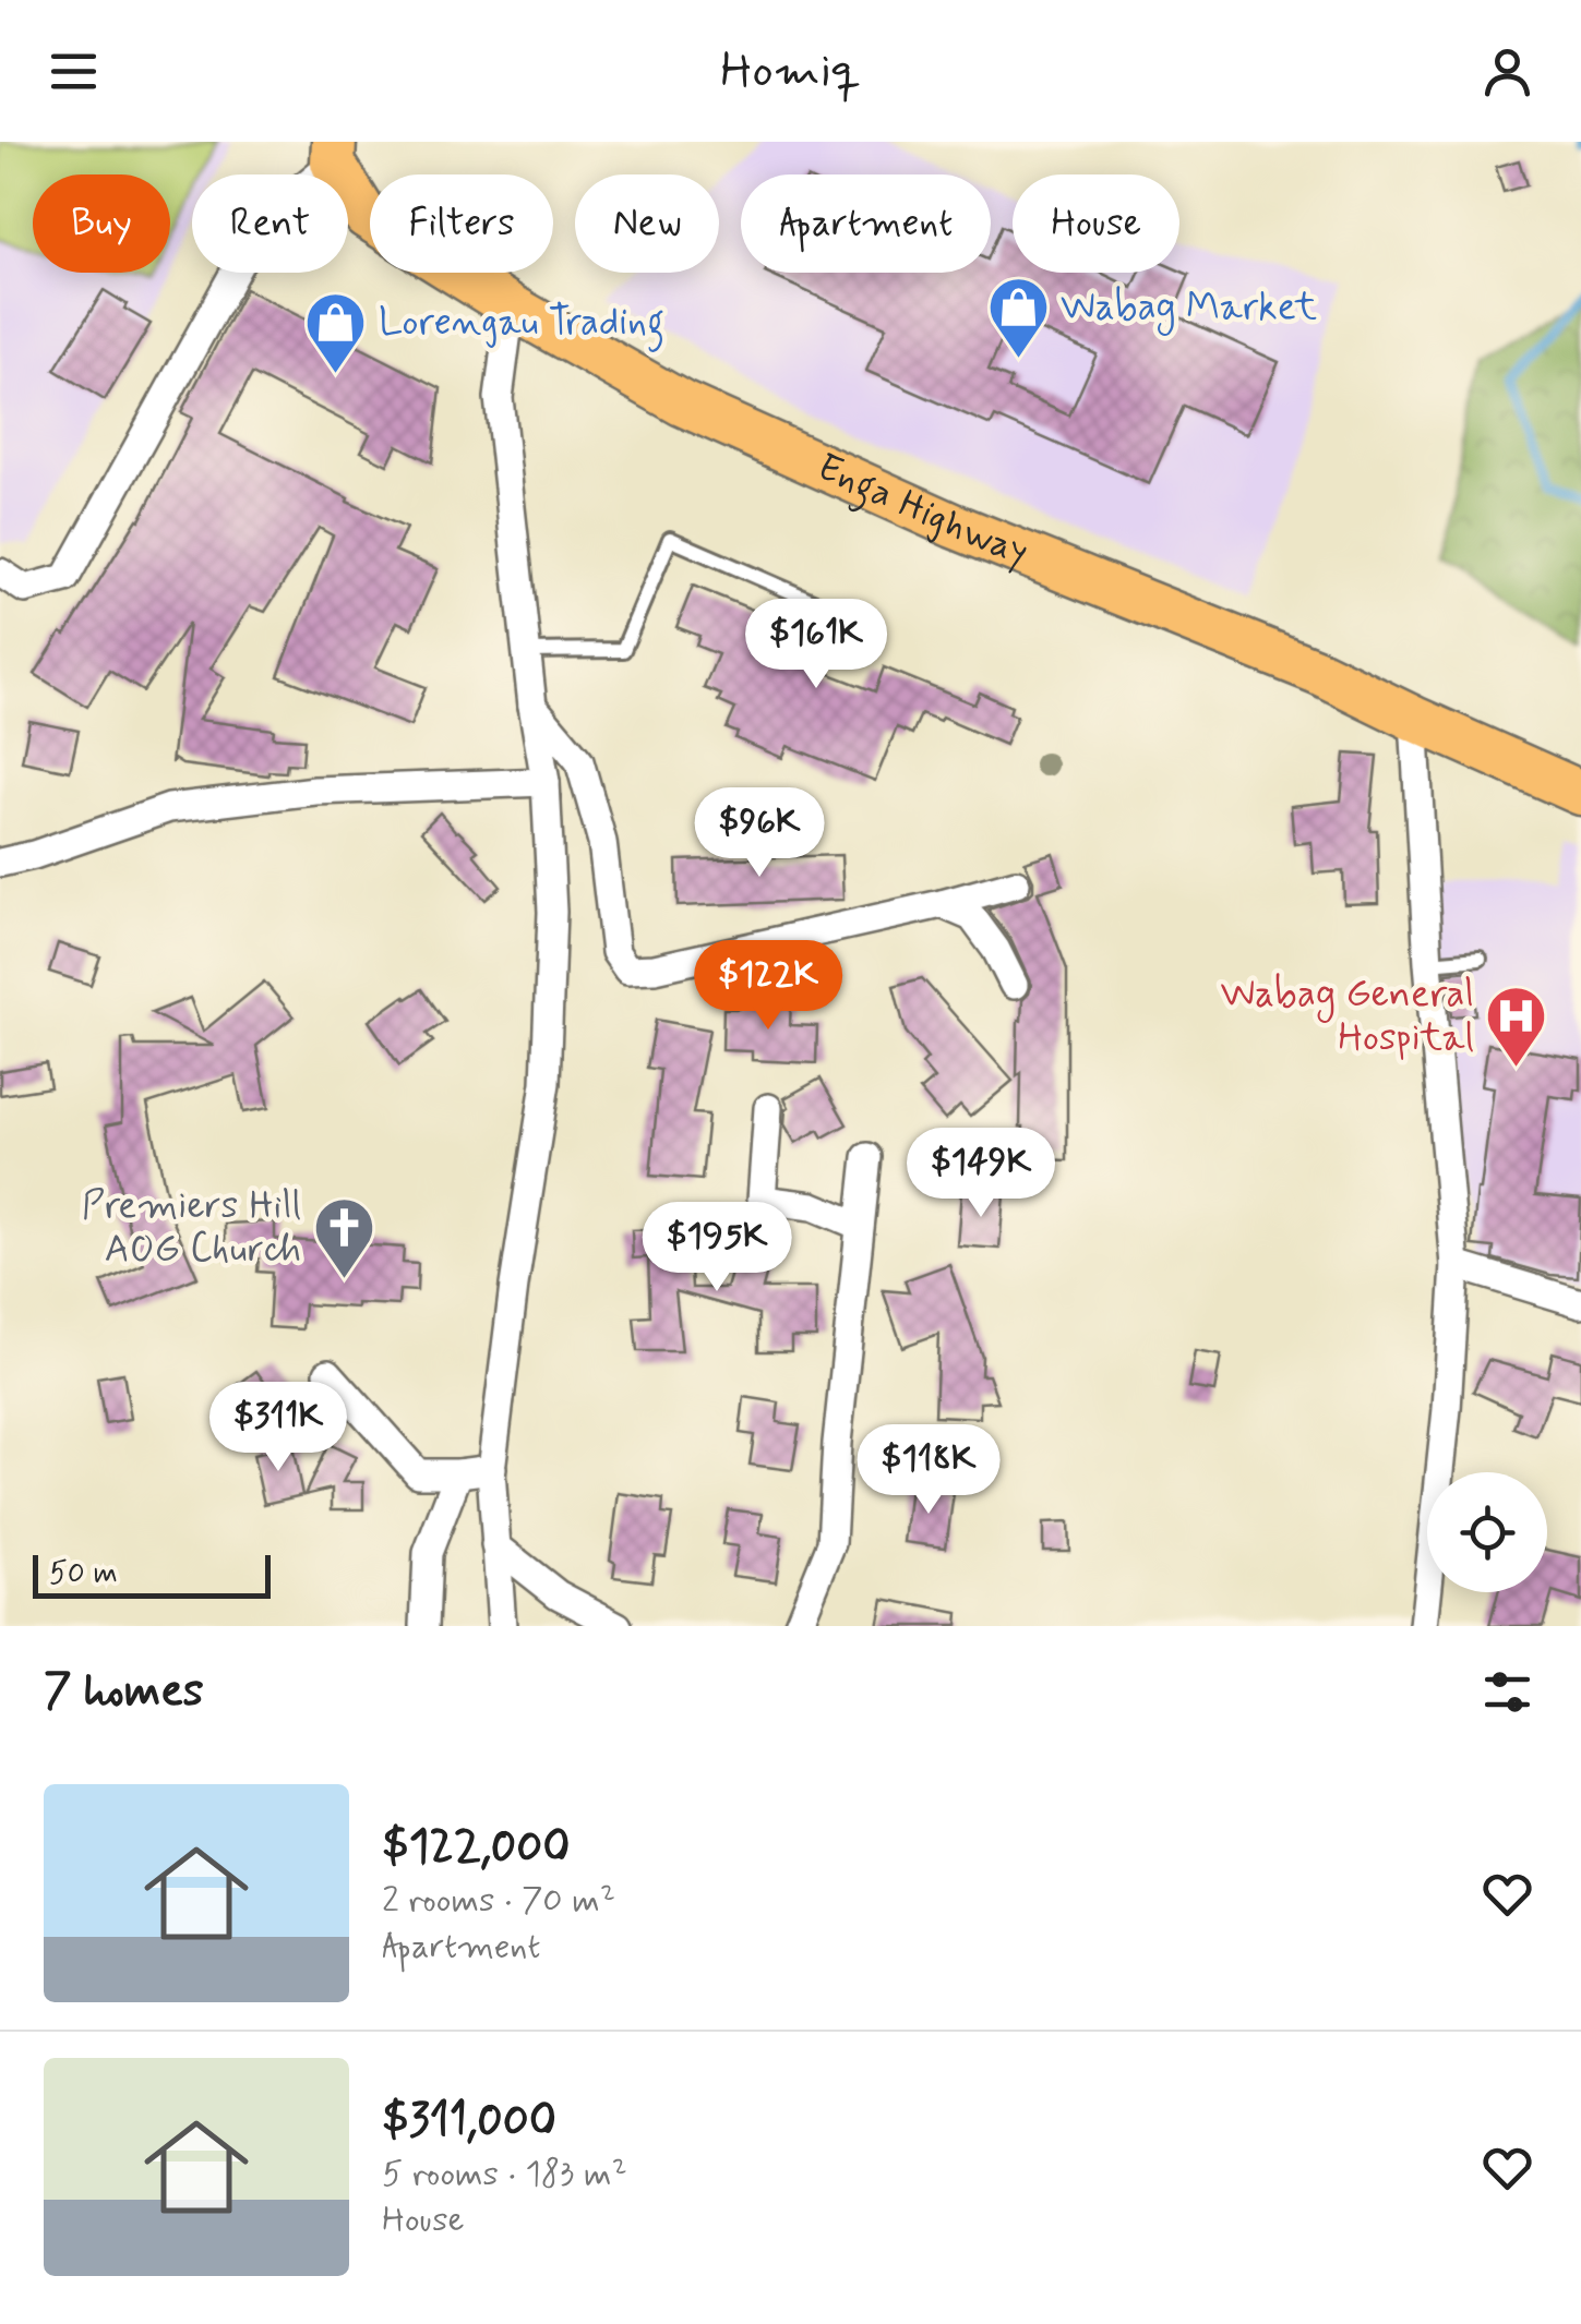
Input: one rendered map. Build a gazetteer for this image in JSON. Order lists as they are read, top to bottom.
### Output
{
  "streets": {
    "main road": ["Enga Highway"]
  },
  "places": {
    "shop": ["Wabag Market", "Lorengau Trading"],
    "hospital": ["Wabag General Hospital"],
    "church": ["Premiers Hill AOG Church"]
  },
  "scale_bar": "50 m",
  "page": {
    "header": "Homiq",
    "chip": [
      "Buy",
      "Rent",
      "Filters",
      "New",
      "Apartment",
      "House"
    ],
    "price": [
      "$161K",
      "$96K",
      "$122K",
      "$149K",
      "$195K",
      "$311K",
      "$118K"
    ],
    "scale": "50 m",
    "heading": "7 homes",
    "list": [
      {
        "name": "$122,000",
        "note": "2 rooms · 70 m² · Apartment"
      },
      {
        "name": "$311,000",
        "note": "5 rooms · 183 m² · House"
      }
    ]
  }
}
